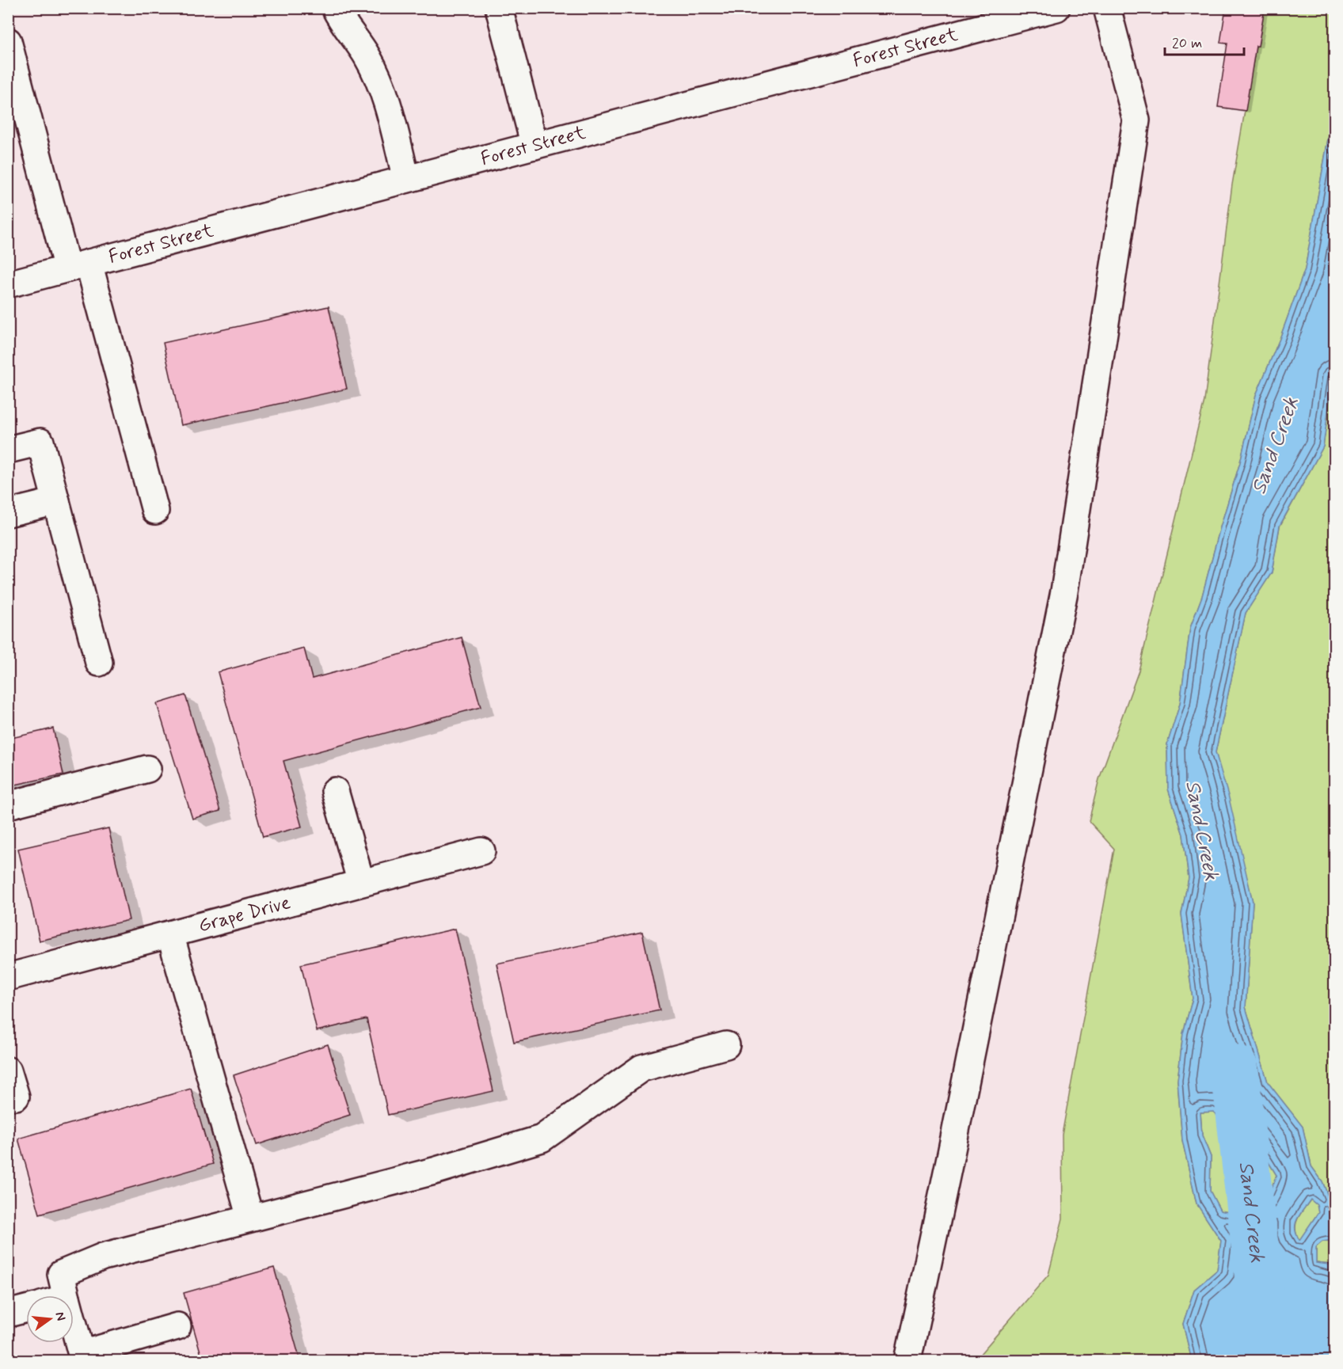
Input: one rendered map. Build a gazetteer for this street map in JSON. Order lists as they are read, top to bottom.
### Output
{
  "streets": {
    "street": ["Forest Street", "Grape Drive"]
  },
  "water": ["Sand Creek"],
  "scale_bar": "20 m",
  "north": "right"
}
